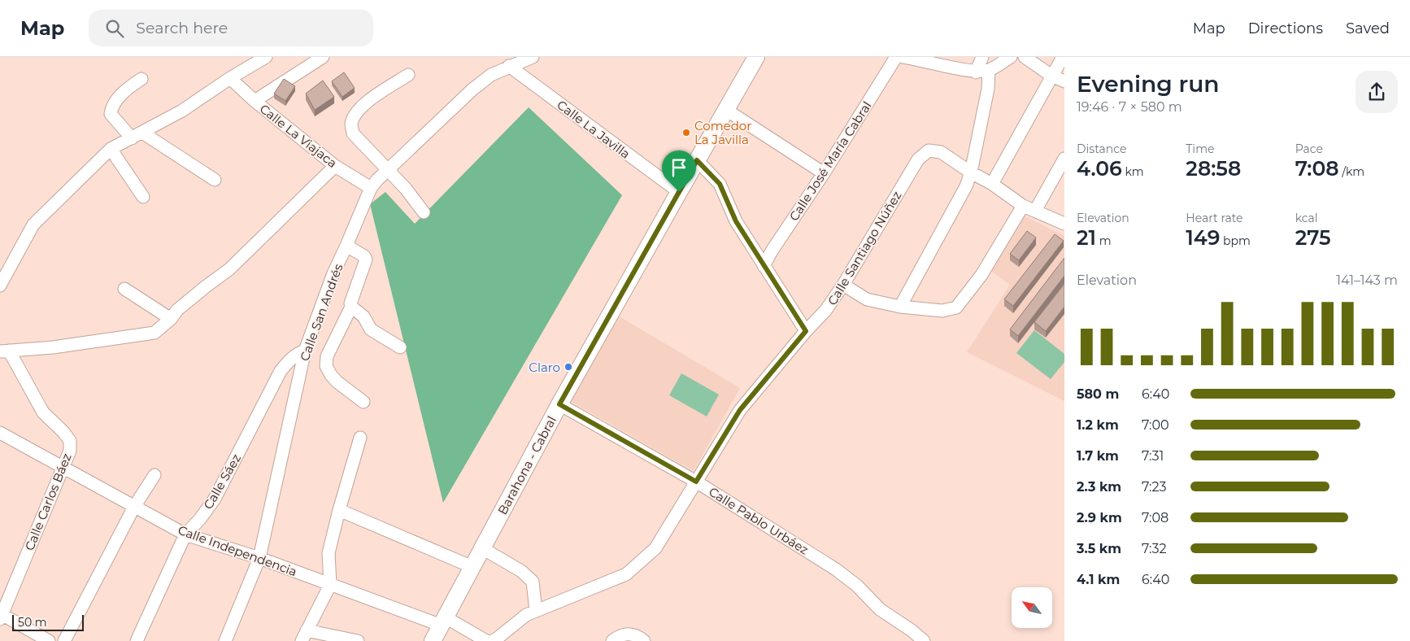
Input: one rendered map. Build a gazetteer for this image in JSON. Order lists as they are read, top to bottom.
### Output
{
  "streets": {
    "main road": ["Barahona - Cabral"],
    "street": [
      "Calle La Javilla",
      "Calle La Viajaca",
      "Calle José María Cabral",
      "Calle Santiago Núñez",
      "Calle San Andrés",
      "Calle Sáez",
      "Calle Carlos Báez",
      "Calle Pablo Urbáez",
      "Calle Independencia"
    ]
  },
  "crossings": [
    ["Calle La Javilla", "Calle San Andrés"],
    ["Calle La Javilla", "Barahona - Cabral"],
    ["Calle La Viajaca", "Calle San Andrés"],
    ["Calle Santiago Núñez", "Calle Pablo Urbáez"],
    ["Calle San Andrés", "Calle Sáez"],
    ["Calle San Andrés", "Calle Independencia"],
    ["Barahona - Cabral", "Calle Pablo Urbáez"],
    ["Barahona - Cabral", "Calle Independencia"],
    ["Calle Sáez", "Calle Independencia"],
    ["Calle Carlos Báez", "Calle Independencia"]
  ],
  "places": ["Comedor La Javilla", "Claro"],
  "scale_bar": "50 m",
  "north": "top left",
  "page": {
    "header": "Map",
    "search": "Search here",
    "nav": ["Map", "Directions", "Saved"],
    "heading": ["Evening run", "19:46 · 7 × 580 m"],
    "stats": [
      ["Distance", "4.06 km"],
      ["Time", "28:58"],
      ["Pace", "7:08 /km"],
      ["Elevation", "21 m"],
      ["Heart rate", "149 bpm"],
      ["kcal", "275"]
    ],
    "chart": ["Elevation", "141–143 m"],
    "list": [
      {
        "name": "580 m",
        "note": "6:40"
      },
      {
        "name": "1.2 km",
        "note": "7:00"
      },
      {
        "name": "1.7 km",
        "note": "7:31"
      },
      {
        "name": "2.3 km",
        "note": "7:23"
      },
      {
        "name": "2.9 km",
        "note": "7:08"
      },
      {
        "name": "3.5 km",
        "note": "7:32"
      },
      {
        "name": "4.1 km",
        "note": "6:40"
      }
    ],
    "scale": "50 m"
  }
}
